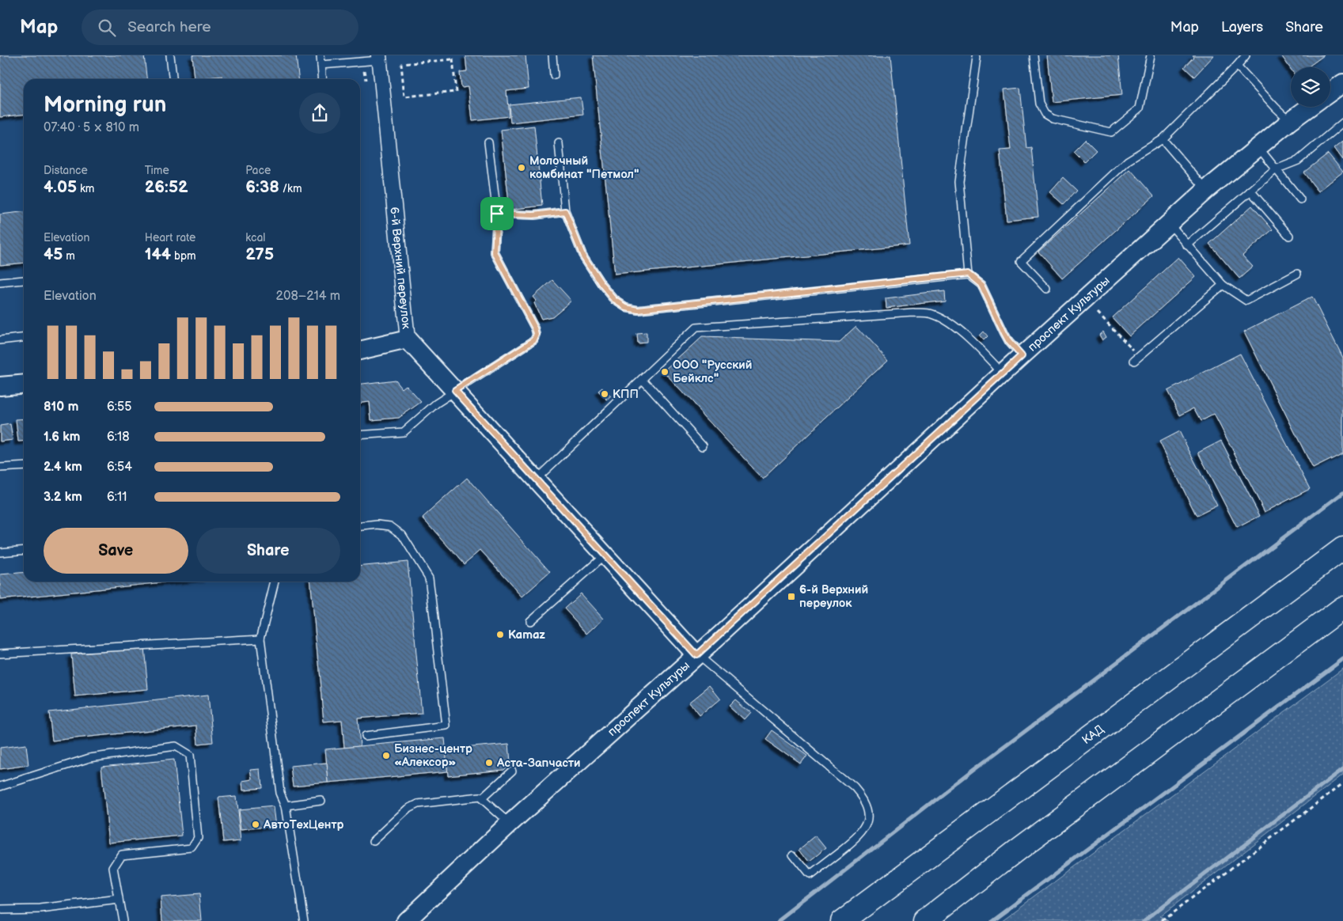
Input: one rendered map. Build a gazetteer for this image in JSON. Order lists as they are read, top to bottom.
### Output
{
  "streets": {
    "highway": ["КАД"],
    "street": ["6-й Верхний переулок", "проспект Культуры"]
  },
  "crossings": [
    ["6-й Верхний переулок", "проспект Культуры"]
  ],
  "places": {
    "other": [
      "Молочный комбинат \"Петмол\"",
      "ООО \"Русский Бейклс\"",
      "КПП",
      "Kamaz",
      "Бизнес-центр «Алексор»",
      "Аста-Запчасти",
      "АвтоТехЦентр"
    ],
    "transit": ["6-й Верхний переулок"]
  },
  "page": {
    "header": "Map",
    "search": "Search here",
    "nav": ["Map", "Layers", "Share"],
    "heading": ["Morning run", "07:40 · 5 × 810 m"],
    "stats": [
      ["Distance", "4.05 km"],
      ["Time", "26:52"],
      ["Pace", "6:38 /km"],
      ["Elevation", "45 m"],
      ["Heart rate", "144 bpm"],
      ["kcal", "275"]
    ],
    "chart": ["Elevation", "208–214 m"],
    "list": [
      {
        "name": "810 m",
        "note": "6:55"
      },
      {
        "name": "1.6 km",
        "note": "6:18"
      },
      {
        "name": "2.4 km",
        "note": "6:54"
      },
      {
        "name": "3.2 km",
        "note": "6:11"
      }
    ],
    "buttons": ["Save", "Share"]
  }
}
